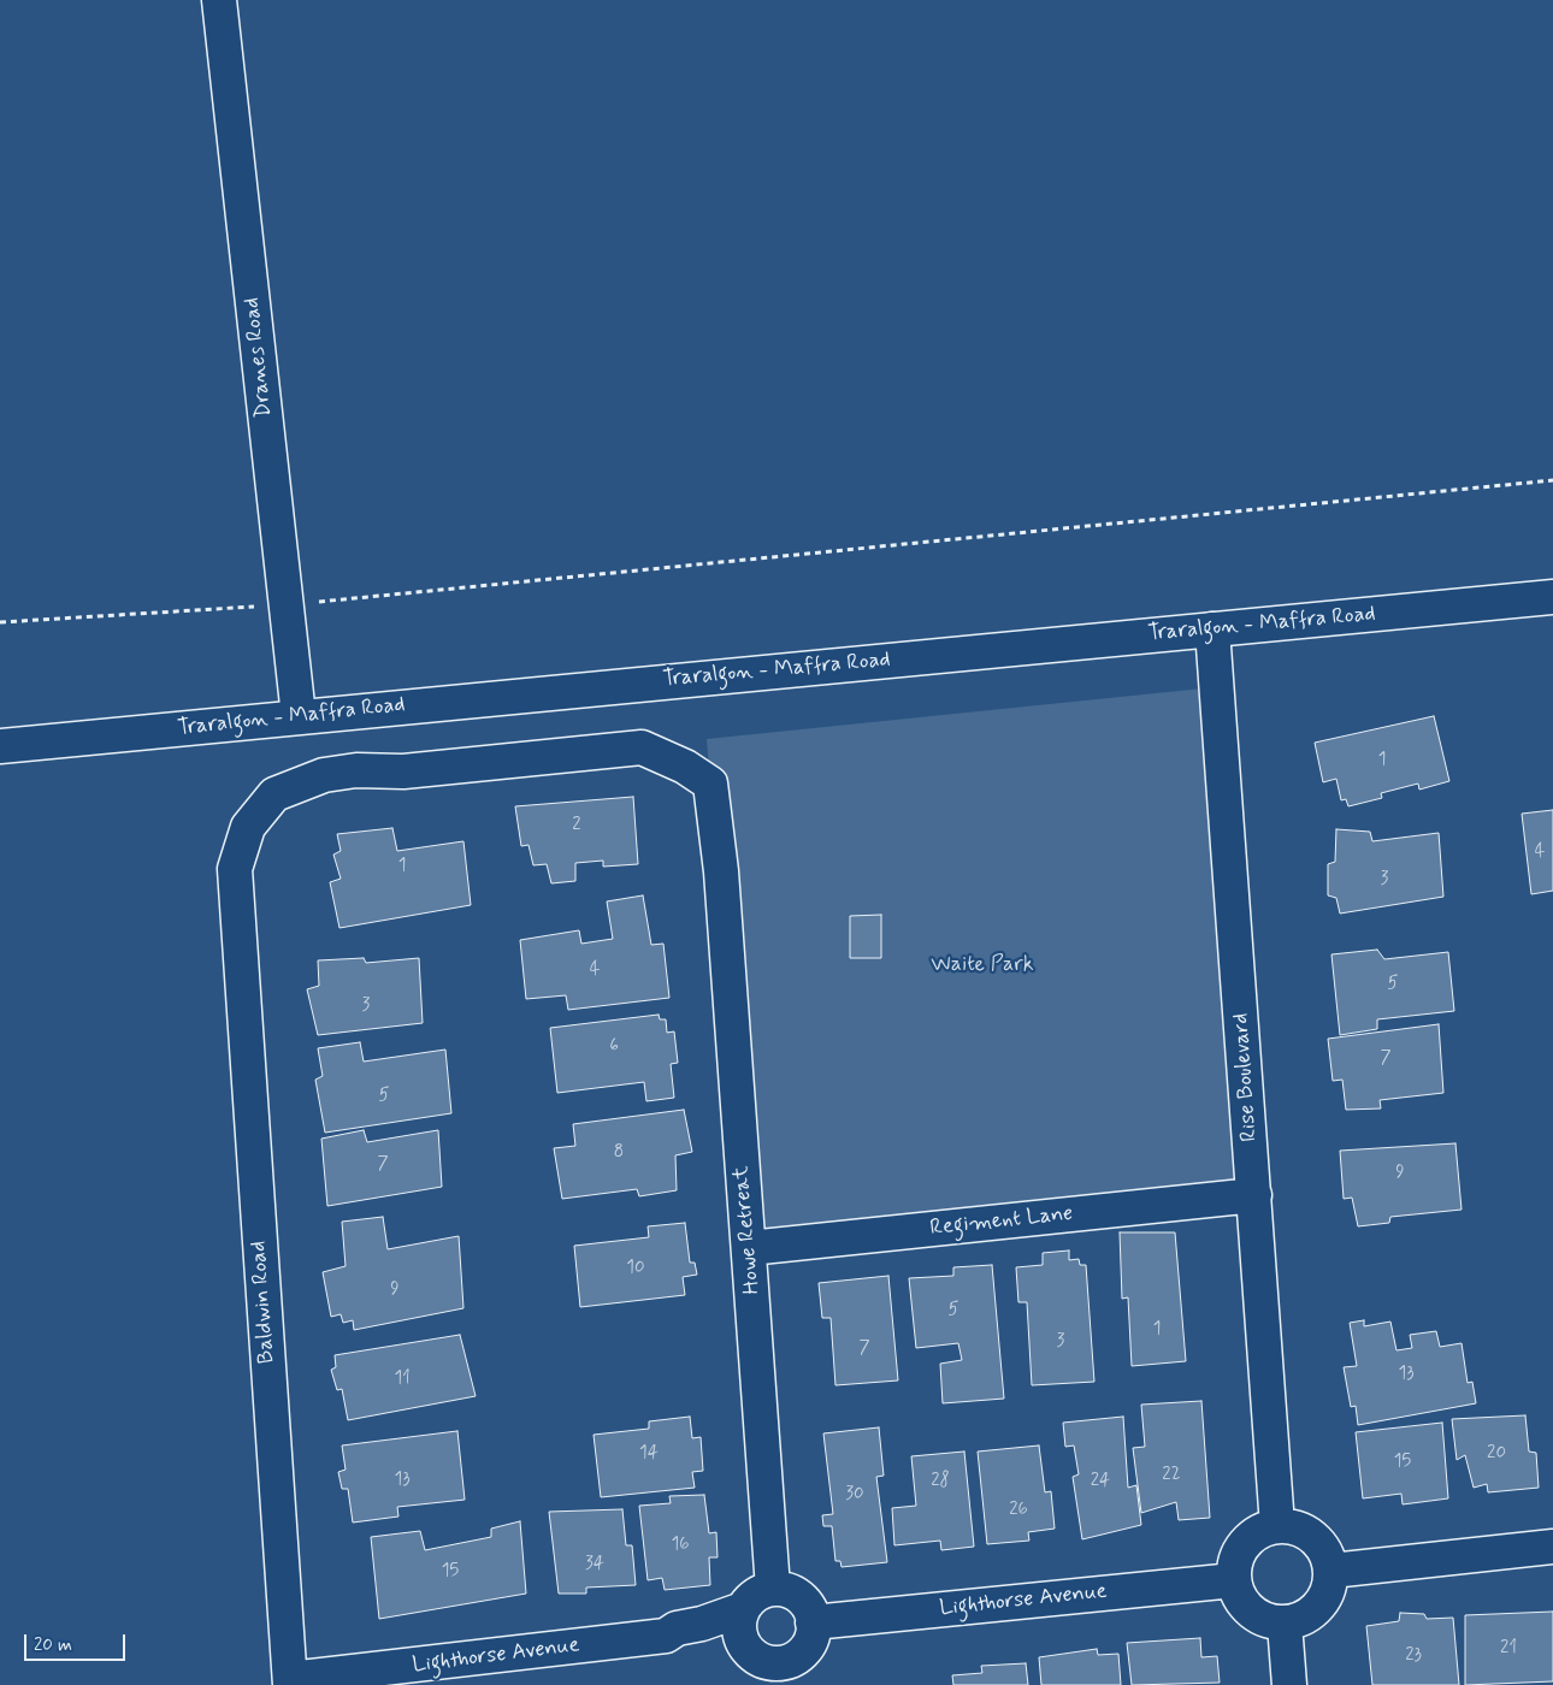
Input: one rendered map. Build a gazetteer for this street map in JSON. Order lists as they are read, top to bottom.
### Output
{
  "streets": {
    "street": [
      "Dranes Road",
      "Traralgon - Maffra Road",
      "Rise Boulevard",
      "Regiment Lane",
      "Howe Retreat",
      "Baldwin Road",
      "Lighthorse Avenue"
    ]
  },
  "crossings": [
    ["Dranes Road", "Traralgon - Maffra Road"],
    ["Traralgon - Maffra Road", "Rise Boulevard"],
    ["Rise Boulevard", "Regiment Lane"],
    ["Rise Boulevard", "Lighthorse Avenue"],
    ["Regiment Lane", "Howe Retreat"],
    ["Howe Retreat", "Baldwin Road"],
    ["Howe Retreat", "Lighthorse Avenue"],
    ["Baldwin Road", "Lighthorse Avenue"]
  ],
  "parks": ["Waite Park"],
  "house_numbers": [
    "1",
    "2",
    "4",
    "1",
    "3",
    "4",
    "5",
    "3",
    "6",
    "7",
    "5",
    "8",
    "7",
    "9",
    "10",
    "9",
    "5",
    "1",
    "3",
    "7",
    "13",
    "11",
    "14",
    "20",
    "15",
    "22",
    "13",
    "28",
    "24",
    "30",
    "26",
    "16",
    "34",
    "15",
    "21",
    "23"
  ],
  "scale_bar": "20 m"
}
